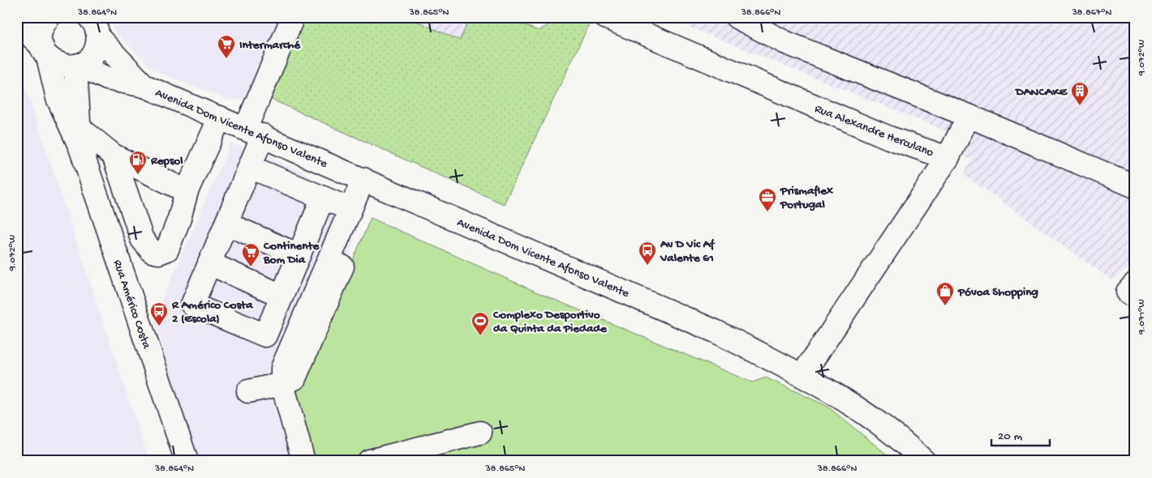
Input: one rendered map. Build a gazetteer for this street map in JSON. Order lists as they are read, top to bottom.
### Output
{
  "streets": {
    "street": ["Avenida Dom Vicente Afonso Valente", "Rua Alexandre Herculano", "Rua Américo Costa"]
  },
  "crossings": [
    ["Avenida Dom Vicente Afonso Valente", "Rua Alexandre Herculano"]
  ],
  "places": {
    "supermarket": ["Intermarché", "Continente Bom Dia"],
    "building": ["DANCAKE"],
    "fuel station": ["Repsol"],
    "office": ["Prismaflex Portugal"],
    "bus stop": ["Av D Vic Af Valente 61", "R Américo Costa 2 (Escola)"],
    "shop": ["Póvoa Shopping"],
    "sports": ["Complexo Desportivo da Quinta da Piedade"]
  },
  "scale_bar": "20 m",
  "coordinates": [
    "38.864°N",
    "38.865°N",
    "38.866°N",
    "38.867°N",
    "9.072°W",
    "9.071°W"
  ]
}
